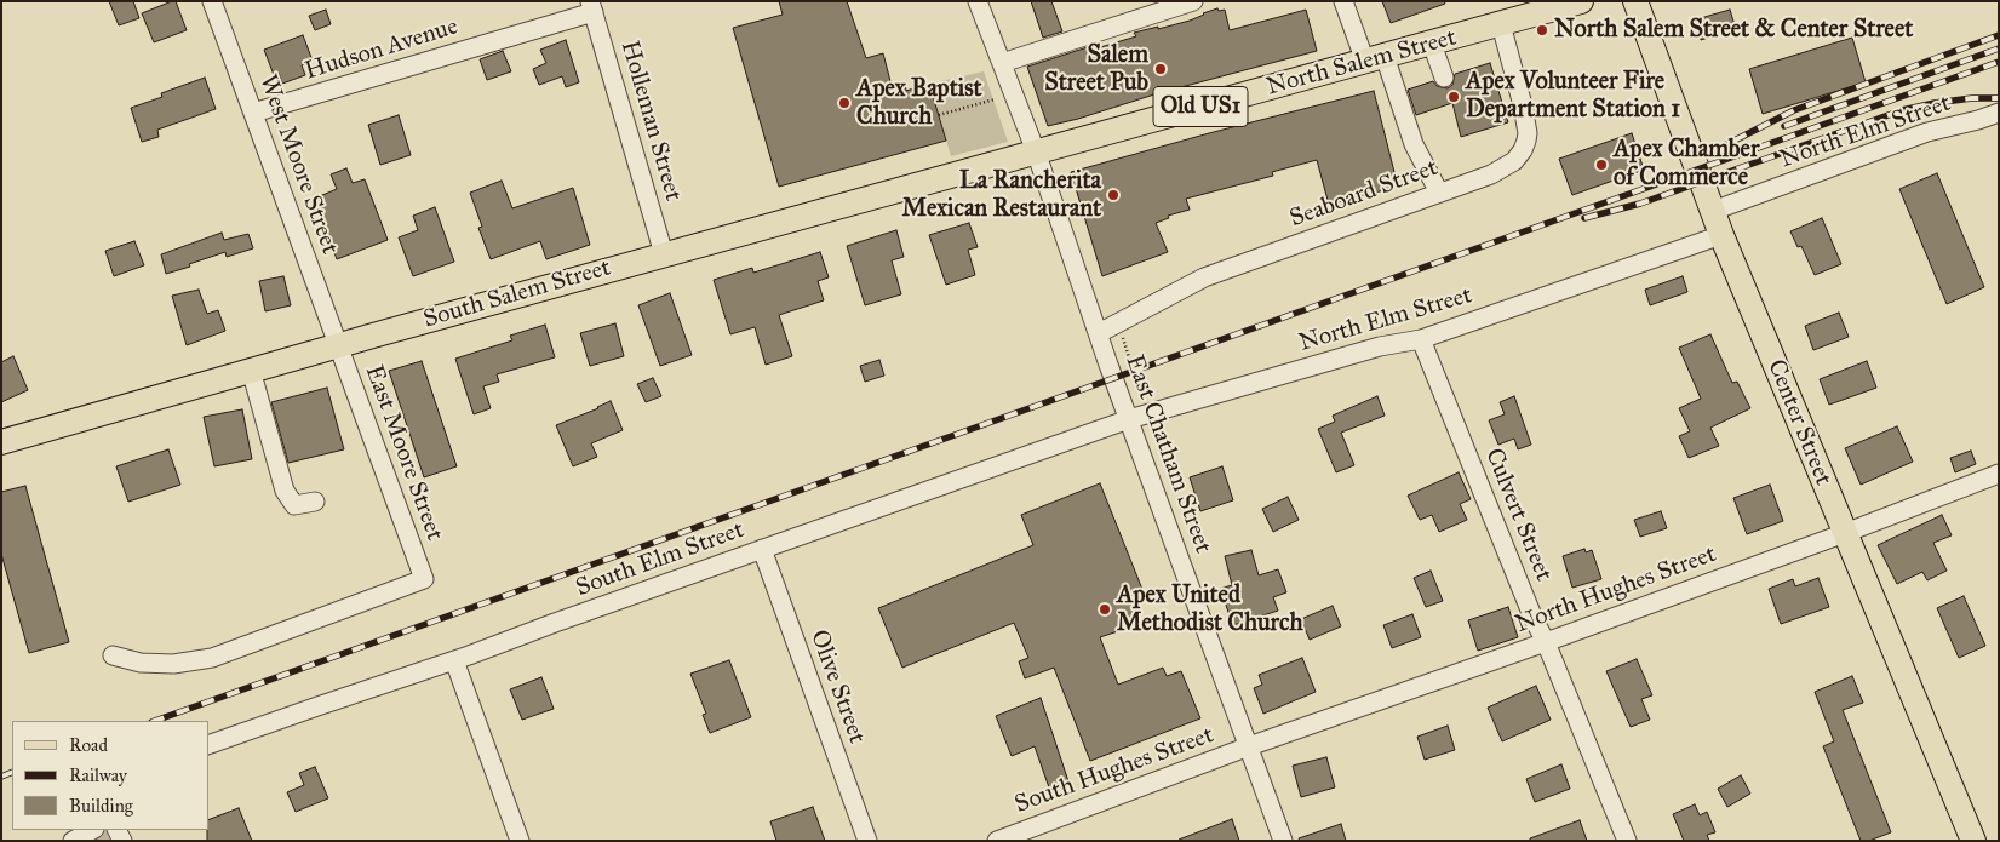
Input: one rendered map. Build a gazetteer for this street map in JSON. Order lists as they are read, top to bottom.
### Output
{
  "streets": {
    "main road": [
      "North Salem Street",
      "Old US1",
      "South Salem Street",
      "Center Street"
    ],
    "street": [
      "Hudson Avenue",
      "Holleman Street",
      "North Elm Street",
      "West Moore Street",
      "Seaboard Street",
      "East Moore Street",
      "East Chatham Street",
      "Culvert Street",
      "South Elm Street",
      "North Hughes Street",
      "Olive Street",
      "South Hughes Street"
    ]
  },
  "crossings": [
    ["Hudson Avenue", "Holleman Street"],
    ["Hudson Avenue", "West Moore Street"],
    ["North Salem Street", "Seaboard Street"],
    ["North Salem Street", "South Salem Street"],
    ["North Salem Street", "East Chatham Street"],
    ["Holleman Street", "South Salem Street"],
    ["North Elm Street", "Center Street"],
    ["North Elm Street", "East Chatham Street"],
    ["North Elm Street", "Culvert Street"],
    ["North Elm Street", "South Elm Street"],
    ["West Moore Street", "South Salem Street"],
    ["West Moore Street", "East Moore Street"],
    ["Seaboard Street", "East Chatham Street"],
    ["South Salem Street", "East Moore Street"],
    ["South Salem Street", "East Chatham Street"],
    ["Center Street", "North Hughes Street"],
    ["East Chatham Street", "South Elm Street"],
    ["East Chatham Street", "North Hughes Street"],
    ["East Chatham Street", "South Hughes Street"],
    ["Culvert Street", "North Hughes Street"],
    ["South Elm Street", "Olive Street"],
    ["North Hughes Street", "South Hughes Street"]
  ],
  "places": [
    "North Salem Street & Center Street",
    "Salem Street Pub",
    "Apex Volunteer Fire Department Station 1",
    "Apex Baptist Church",
    "Apex Chamber of Commerce",
    "La Rancherita Mexican Restaurant",
    "Apex United Methodist Church"
  ],
  "legend": ["Road", "Railway", "Building"]
}
